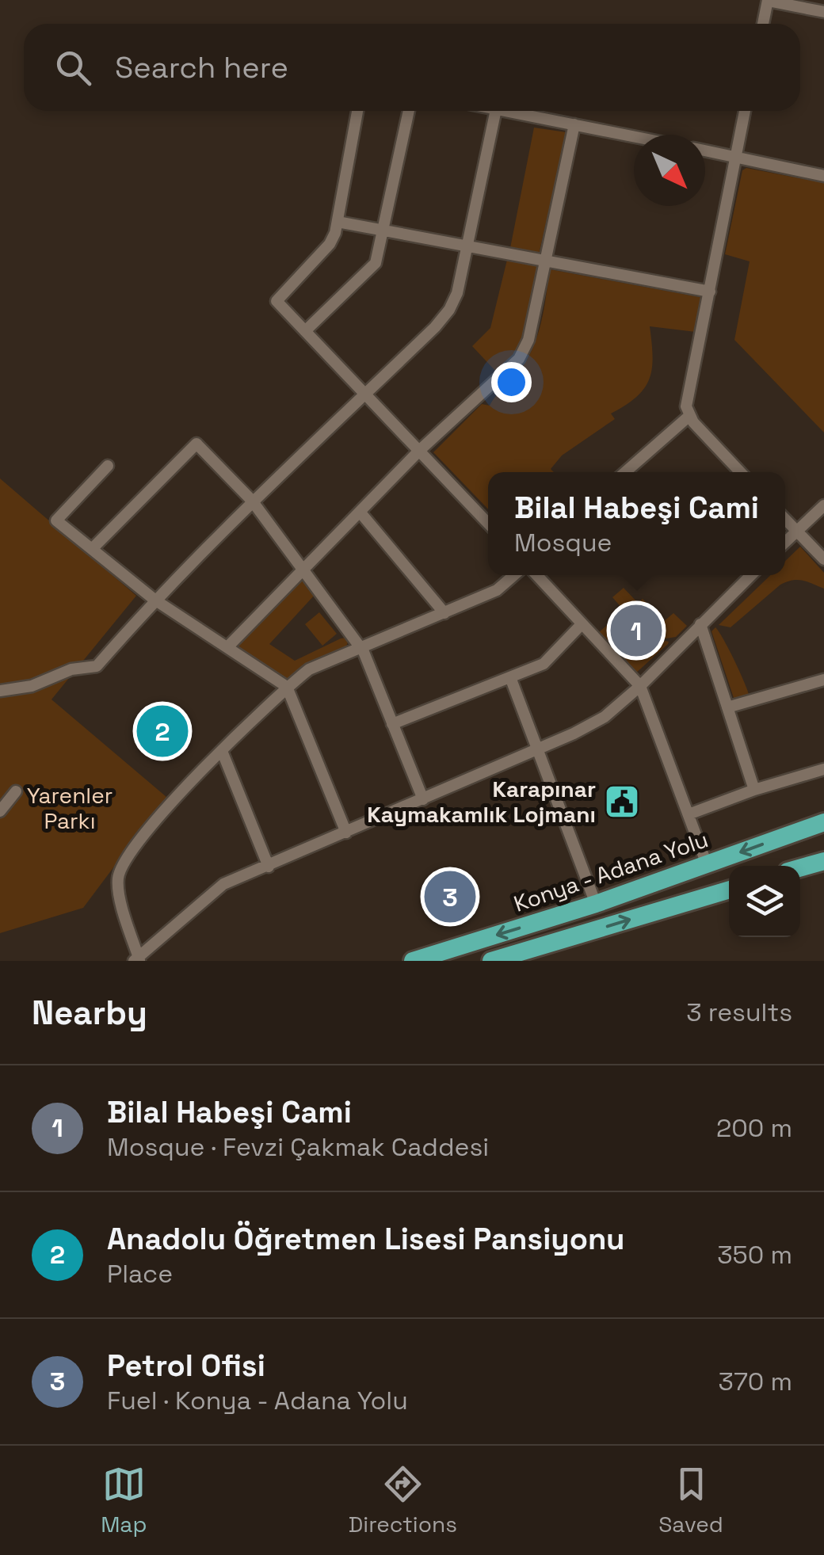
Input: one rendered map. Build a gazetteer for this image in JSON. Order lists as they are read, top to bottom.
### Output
{
  "streets": {
    "highway": ["Konya - Adana Yolu"]
  },
  "parks": ["Yarenler Parkı"],
  "places": {
    "public building": ["Karapınar Kaymakamlık Lojmanı"]
  },
  "north": "bottom right",
  "page": {
    "search": "Search here",
    "popup": ["Bilal Habeşi Cami", "Mosque"],
    "pins": ["1", "2", "3"],
    "heading": ["Nearby", "3 results"],
    "list": [
      {
        "mark": "1",
        "name": "Bilal Habeşi Cami",
        "note": "Mosque · Fevzi Çakmak Caddesi",
        "value": "200 m"
      },
      {
        "mark": "2",
        "name": "Anadolu Öğretmen Lisesi Pansiyonu",
        "note": "Place",
        "value": "350 m"
      },
      {
        "mark": "3",
        "name": "Petrol Ofisi",
        "note": "Fuel · Konya - Adana Yolu",
        "value": "370 m"
      }
    ],
    "nav": ["Map", "Directions", "Saved"]
  }
}
